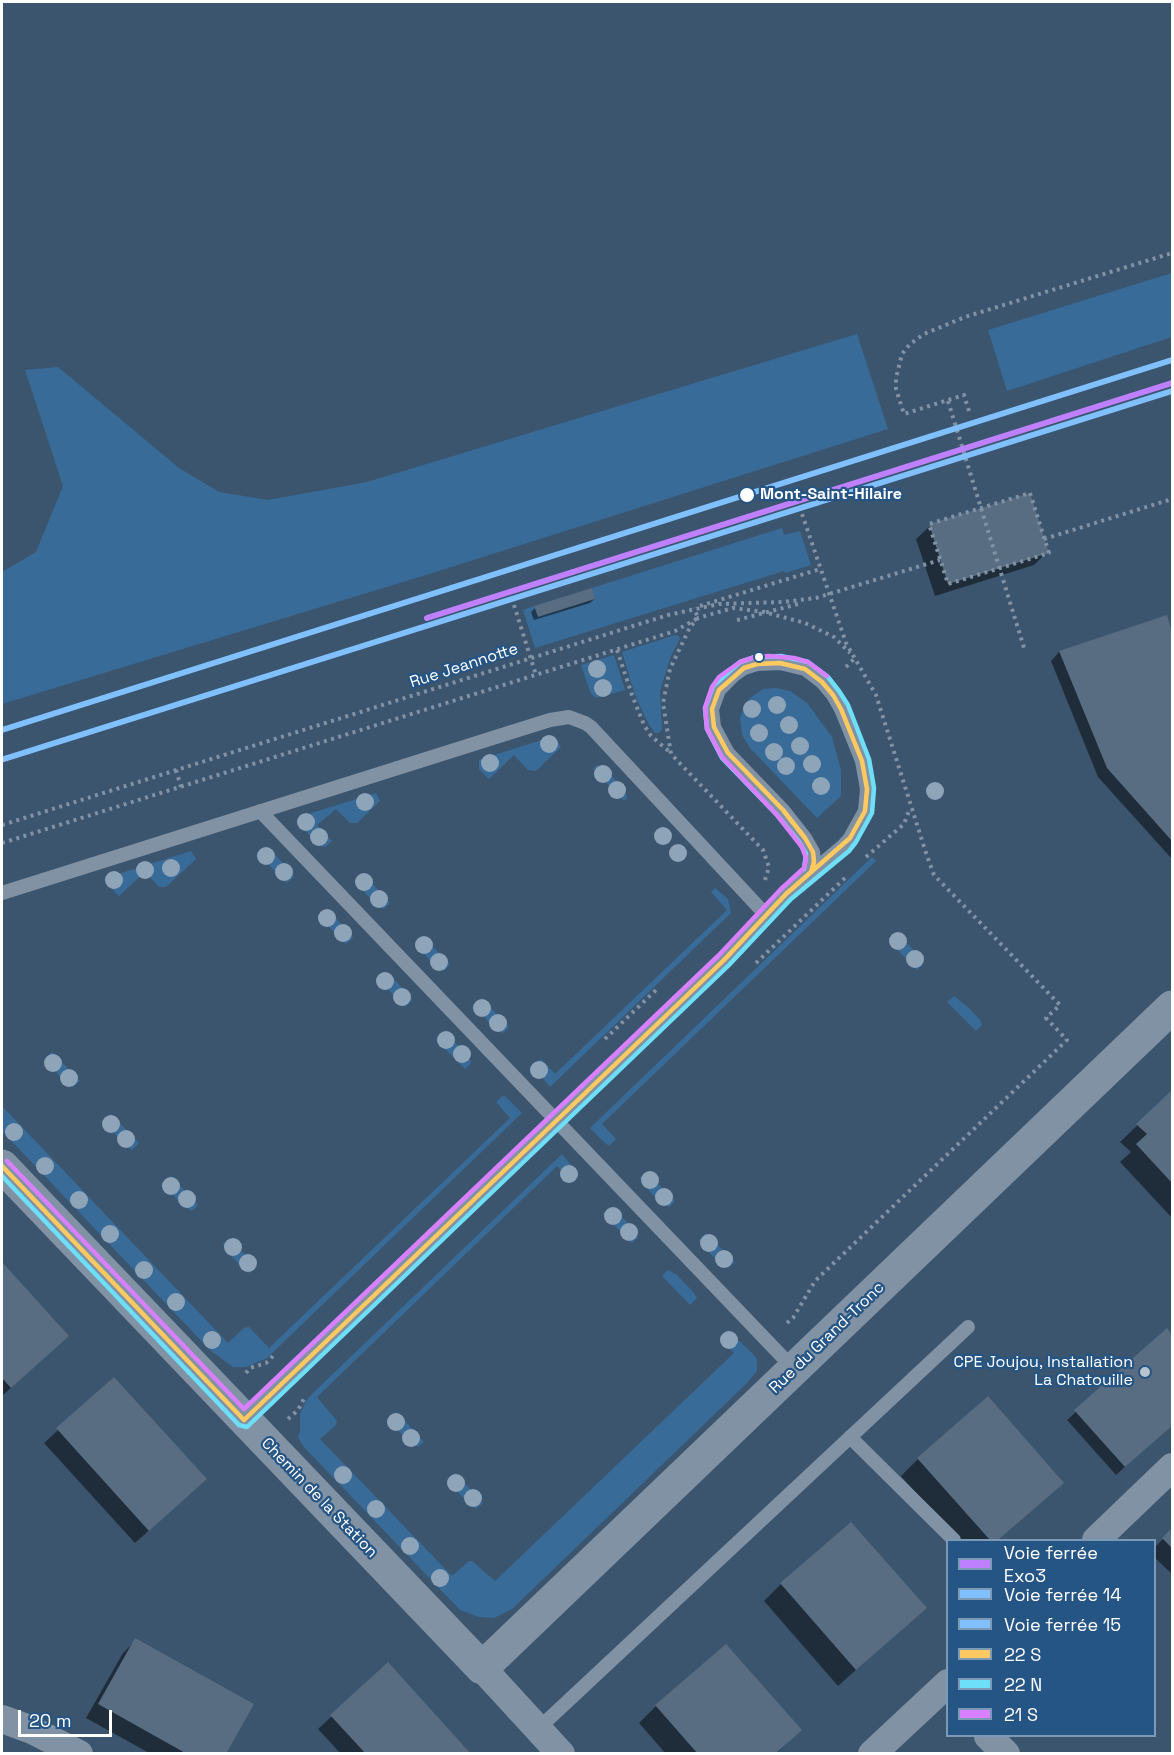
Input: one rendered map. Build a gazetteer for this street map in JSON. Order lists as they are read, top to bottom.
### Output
{
  "streets": {
    "street": ["Rue du Grand-Tronc", "Chemin de la Station"],
    "path": ["Rue Jeannotte"]
  },
  "crossings": [
    ["Rue du Grand-Tronc", "Chemin de la Station"]
  ],
  "places": ["Mont-Saint-Hilaire", "CPE Joujou, Installation La Chatouille"],
  "lines": ["rail line 14", "rail line Exo3", "rail line 15"],
  "legend": [
    "Voie ferrée Exo3",
    "Voie ferrée 14",
    "Voie ferrée 15",
    "22 S",
    "22 N",
    "21 S"
  ],
  "scale_bar": "20 m"
}
